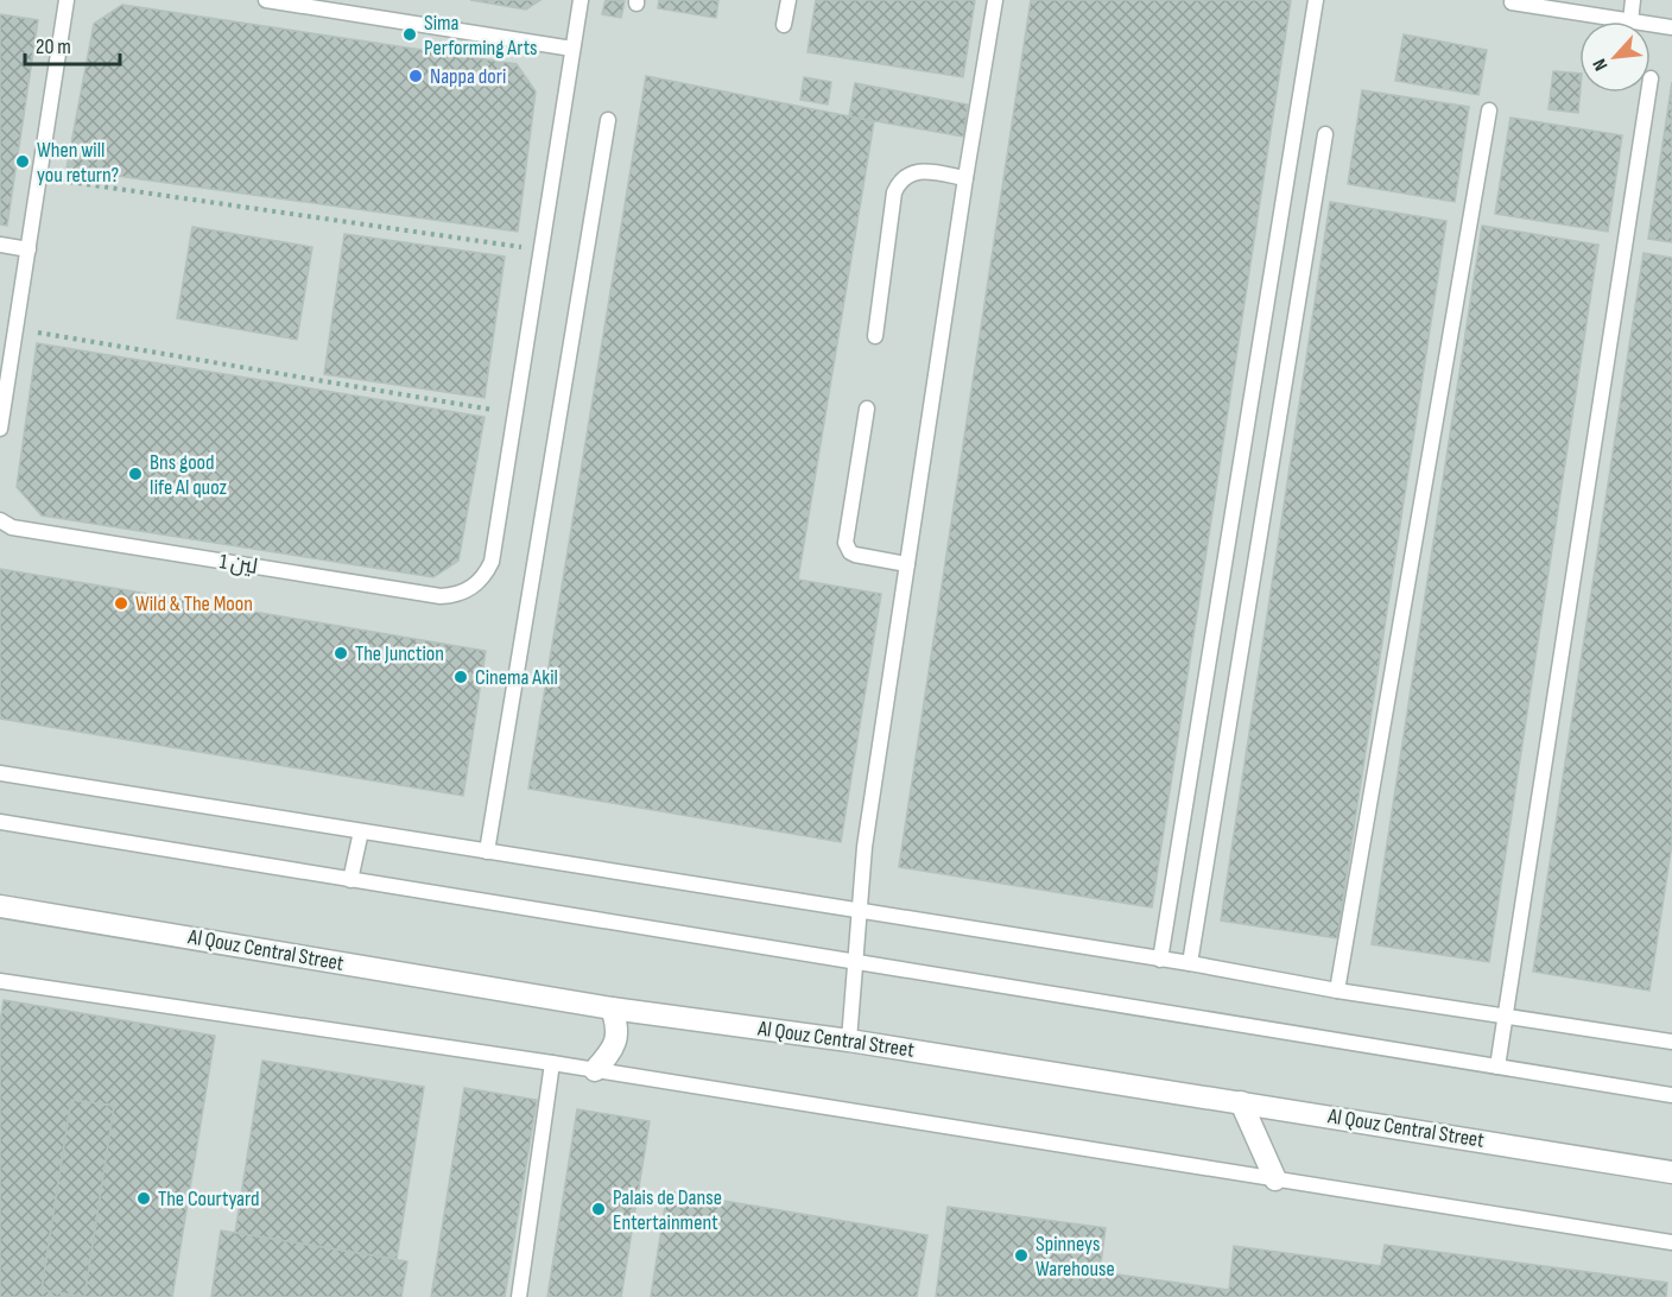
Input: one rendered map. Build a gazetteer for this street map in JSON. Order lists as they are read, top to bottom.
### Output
{
  "streets": {
    "street": ["Al Qouz Central Street"],
    "lane": ["لين 1"]
  },
  "places": [
    "Sima Performing Arts",
    "Nappa dori",
    "When will you return?",
    "Bns good life Al quoz",
    "Wild & The Moon",
    "The Junction",
    "Cinema Akil",
    "The Courtyard",
    "Palais de Danse Entertainment",
    "Spinneys Warehouse"
  ],
  "scale_bar": "20 m",
  "north": "bottom left"
}
